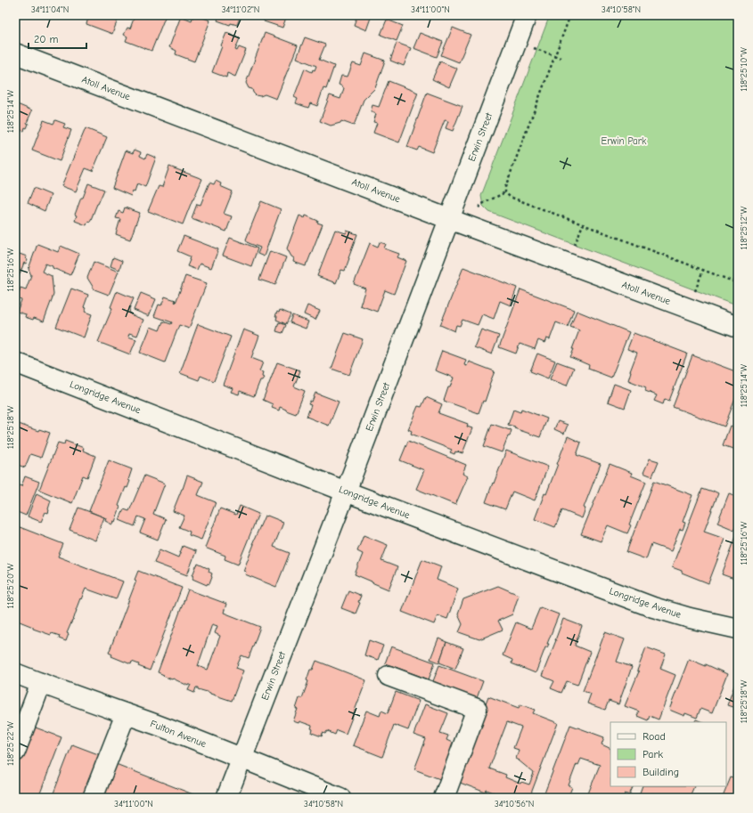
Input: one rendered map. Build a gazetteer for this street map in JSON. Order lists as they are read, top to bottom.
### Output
{
  "streets": {
    "street": [
      "Atoll Avenue",
      "Erwin Street",
      "Longridge Avenue",
      "Fulton Avenue"
    ]
  },
  "crossings": [
    ["Atoll Avenue", "Erwin Street"],
    ["Erwin Street", "Longridge Avenue"],
    ["Erwin Street", "Fulton Avenue"]
  ],
  "parks": ["Erwin Park"],
  "legend": ["Road", "Park", "Building"],
  "scale_bar": "20 m",
  "coordinates": [
    "34°11'04\"N",
    "34°11'02\"N",
    "34°11'00\"N",
    "34°10'58\"N",
    "118°25'10\"W",
    "118°25'14\"W",
    "118°25'12\"W",
    "118°25'16\"W",
    "118°25'18\"W",
    "118°25'20\"W",
    "118°25'22\"W",
    "34°10'56\"N"
  ]
}
